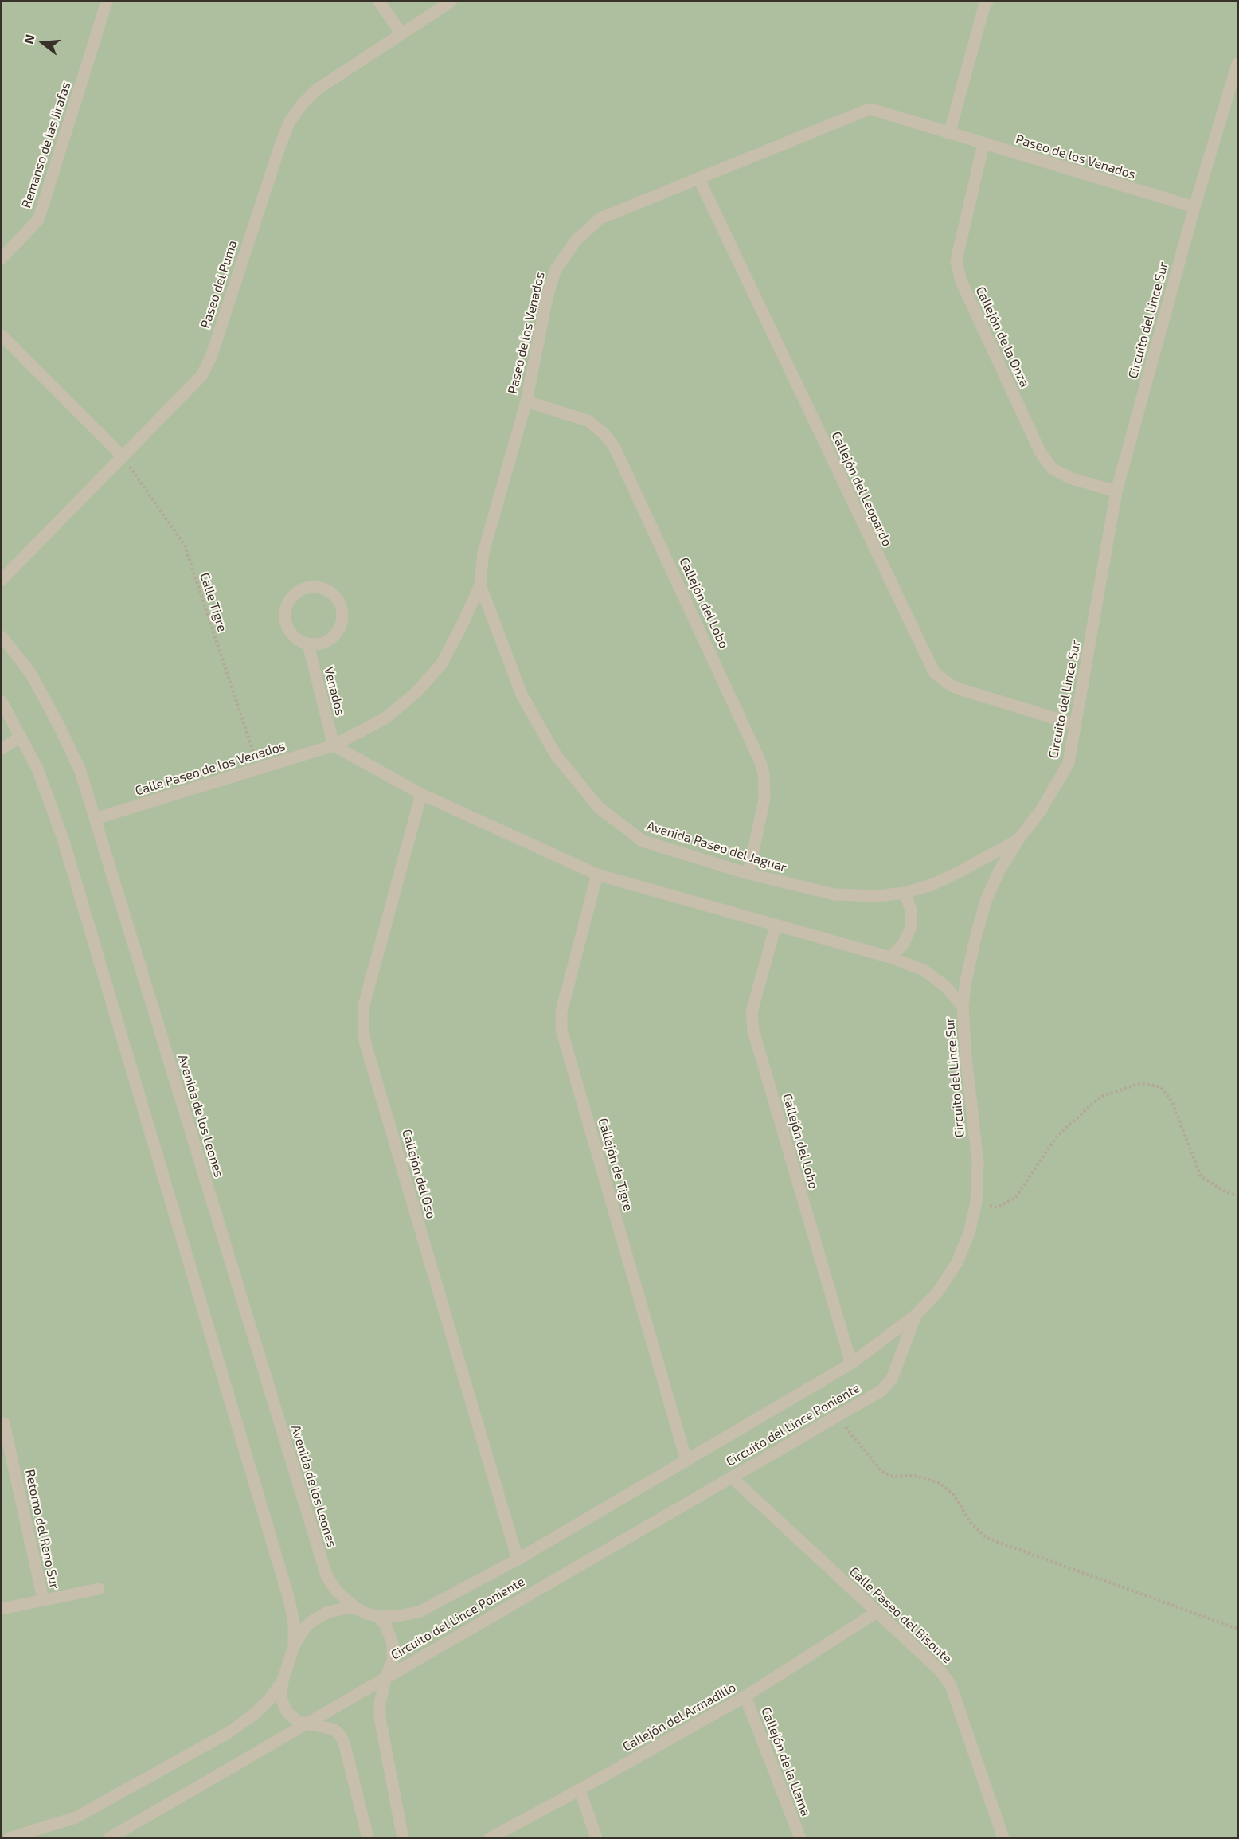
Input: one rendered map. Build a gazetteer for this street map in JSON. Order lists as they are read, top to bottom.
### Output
{
  "streets": {
    "street": [
      "Remanso de las Jirafas",
      "Paseo de los Venados",
      "Paseo del Puma",
      "Circuito del Lince Sur",
      "Callejón de la Onza",
      "Callejón del Leopardo",
      "Callejón del Lobo",
      "Venados",
      "Calle Paseo de los Venados",
      "Avenida Paseo del Jaguar",
      "Avenida de los Leones",
      "Callejón de Tigre",
      "Callejón del Oso",
      "Circuito del Lince Poniente",
      "Retorno del Reno Sur",
      "Calle Paseo del Bisonte",
      "Callejón del Armadillo",
      "Callejón de la Llama"
    ],
    "path": ["Calle Tigre"]
  },
  "crossings": [
    ["Paseo de los Venados", "Circuito del Lince Sur"],
    ["Paseo de los Venados", "Callejón de la Onza"],
    ["Paseo de los Venados", "Callejón del Leopardo"],
    ["Paseo de los Venados", "Callejón del Lobo"],
    ["Paseo de los Venados", "Venados"],
    ["Paseo de los Venados", "Calle Paseo de los Venados"],
    ["Paseo de los Venados", "Avenida Paseo del Jaguar"],
    ["Paseo del Puma", "Calle Tigre"],
    ["Circuito del Lince Sur", "Callejón de la Onza"],
    ["Circuito del Lince Sur", "Callejón del Leopardo"],
    ["Circuito del Lince Sur", "Avenida Paseo del Jaguar"],
    ["Circuito del Lince Sur", "Circuito del Lince Poniente"],
    ["Calle Tigre", "Calle Paseo de los Venados"],
    ["Callejón del Lobo", "Avenida Paseo del Jaguar"],
    ["Callejón del Lobo", "Circuito del Lince Poniente"],
    ["Venados", "Calle Paseo de los Venados"],
    ["Calle Paseo de los Venados", "Avenida de los Leones"],
    ["Avenida de los Leones", "Circuito del Lince Poniente"],
    ["Callejón de Tigre", "Circuito del Lince Poniente"],
    ["Callejón del Oso", "Circuito del Lince Poniente"],
    ["Circuito del Lince Poniente", "Calle Paseo del Bisonte"],
    ["Calle Paseo del Bisonte", "Callejón del Armadillo"],
    ["Callejón del Armadillo", "Callejón de la Llama"]
  ],
  "north": "left"
}
